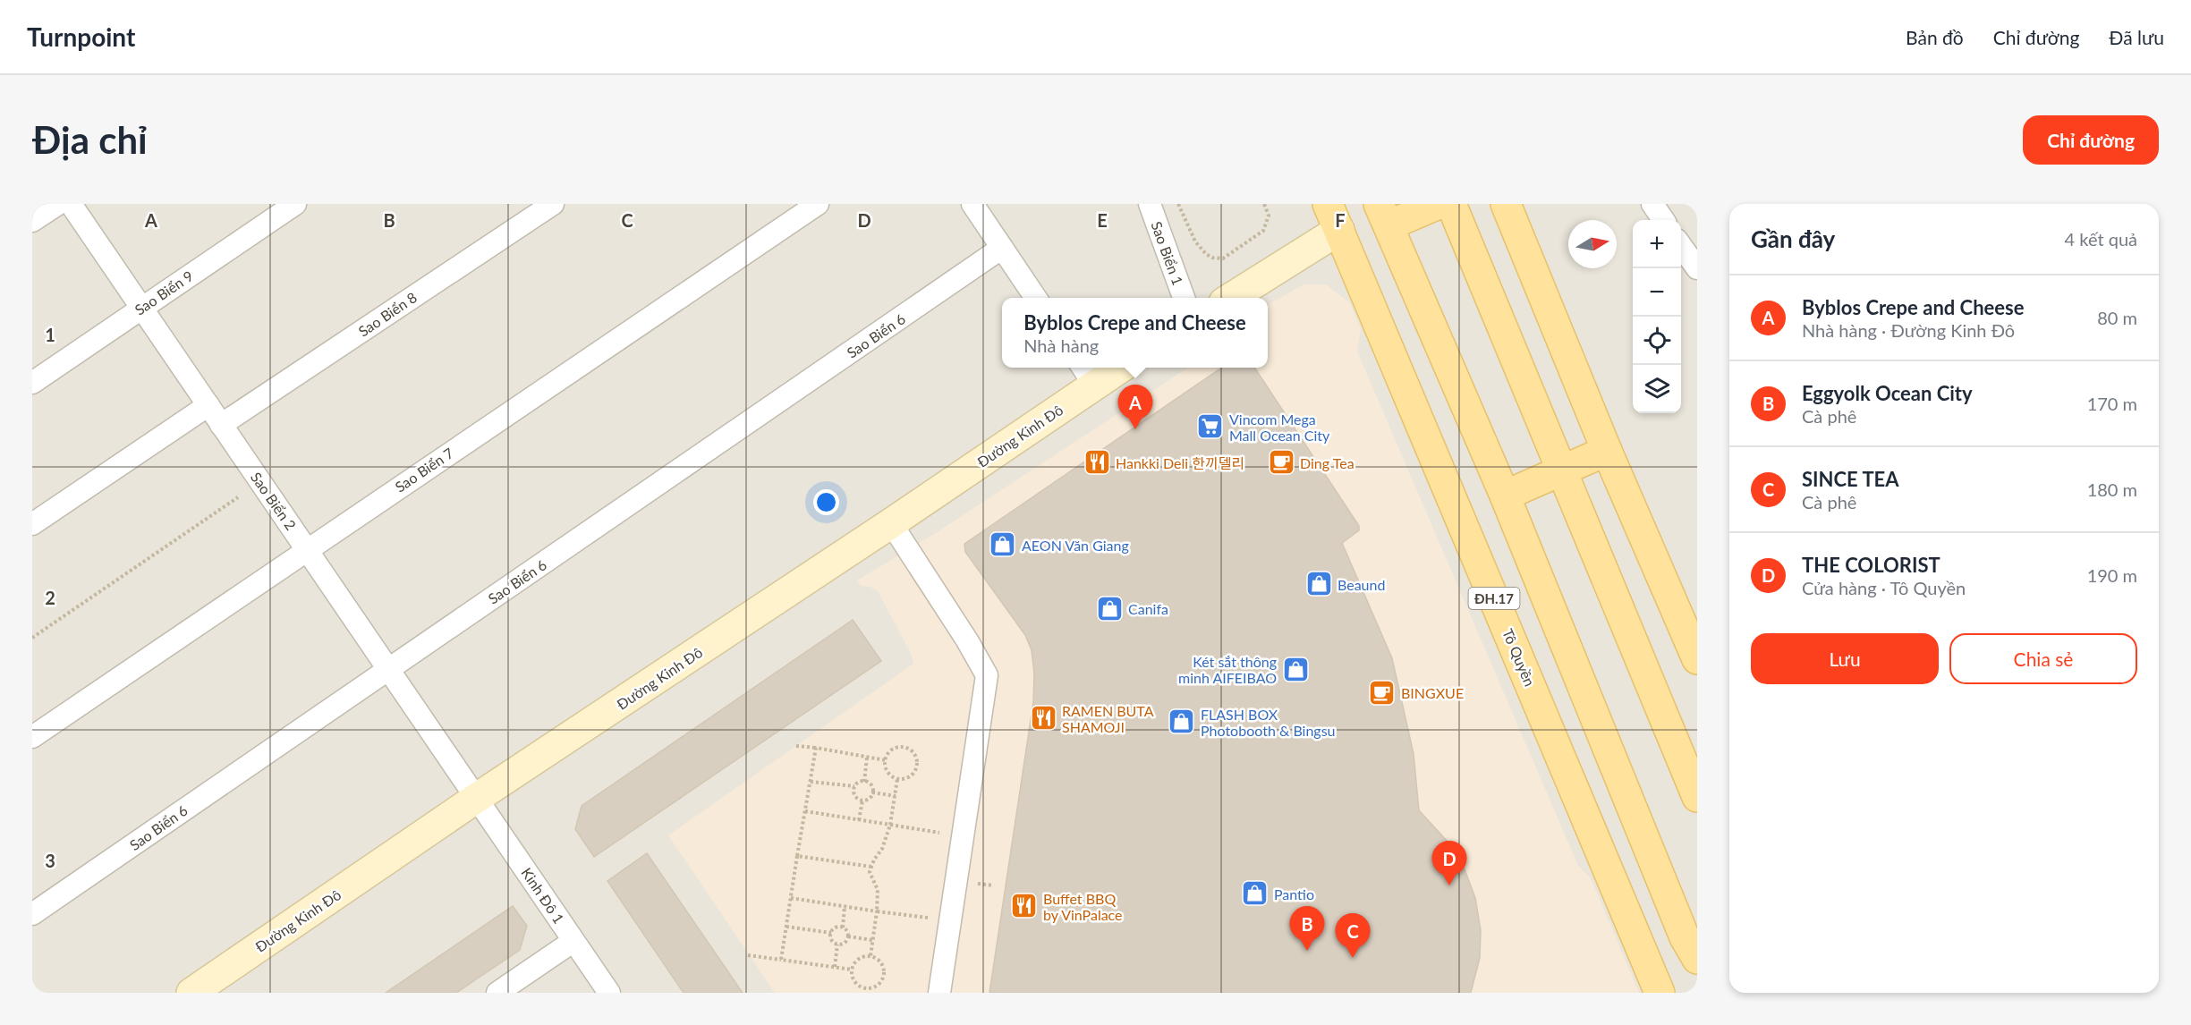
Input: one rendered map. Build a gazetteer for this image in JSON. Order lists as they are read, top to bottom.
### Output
{
  "streets": {
    "main road": ["ĐH.17", "Tô Quyền"],
    "street": [
      "Sao Biển 1",
      "Sao Biển 9",
      "Sao Biển 8",
      "Sao Biển 6",
      "Đường Kinh Đô",
      "Sao Biển 7",
      "Sao Biển 2",
      "Kinh Đô 1"
    ]
  },
  "crossings": [
    ["Sao Biển 9", "Sao Biển 2"],
    ["Sao Biển 8", "Sao Biển 2"],
    ["Sao Biển 6", "Sao Biển 2"],
    ["Đường Kinh Đô", "Sao Biển 2"],
    ["Đường Kinh Đô", "Kinh Đô 1"],
    ["Sao Biển 7", "Sao Biển 2"],
    ["Sao Biển 2", "Kinh Đô 1"]
  ],
  "places": {
    "supermarket": ["Vincom Mega Mall Ocean City"],
    "restaurant": ["Hankki Deli 한끼델리", "RAMEN BUTA SHAMOJI", "Buffet BBQ by VinPalace"],
    "cafe": ["Ding Tea", "BINGXUE"],
    "shop": [
      "AEON Văn Giang",
      "Beaund",
      "Canifa",
      "Két sắt thông minh AIFEIBAO",
      "FLASH BOX Photobooth & Bingsu",
      "Pantio"
    ]
  },
  "north": "right",
  "page": {
    "header": "Turnpoint",
    "nav": ["Bản đồ", "Chỉ đường", "Đã lưu"],
    "buttons": [
      "Chỉ đường",
      ["Lưu", "Chia sẻ"]
    ],
    "title": "Địa chỉ",
    "heading": ["Gần đây", "4 kết quả"],
    "map_buttons": ["+", "−"],
    "list": [
      {
        "mark": "A",
        "name": "Byblos Crepe and Cheese",
        "note": "Nhà hàng · Đường Kinh Đô",
        "value": "80 m"
      },
      {
        "mark": "B",
        "name": "Eggyolk Ocean City",
        "note": "Cà phê",
        "value": "170 m"
      },
      {
        "mark": "C",
        "name": "SINCE TEA",
        "note": "Cà phê",
        "value": "180 m"
      },
      {
        "mark": "D",
        "name": "THE COLORIST",
        "note": "Cửa hàng · Tô Quyền",
        "value": "190 m"
      }
    ],
    "popup": ["Byblos Crepe and Cheese", "Nhà hàng"],
    "pins": [
      "A",
      "D",
      "B",
      "C"
    ]
  },
  "grid": {
    "columns": [
      "A",
      "B",
      "C",
      "D",
      "E",
      "F"
    ],
    "rows": ["1", "2", "3"]
  }
}
